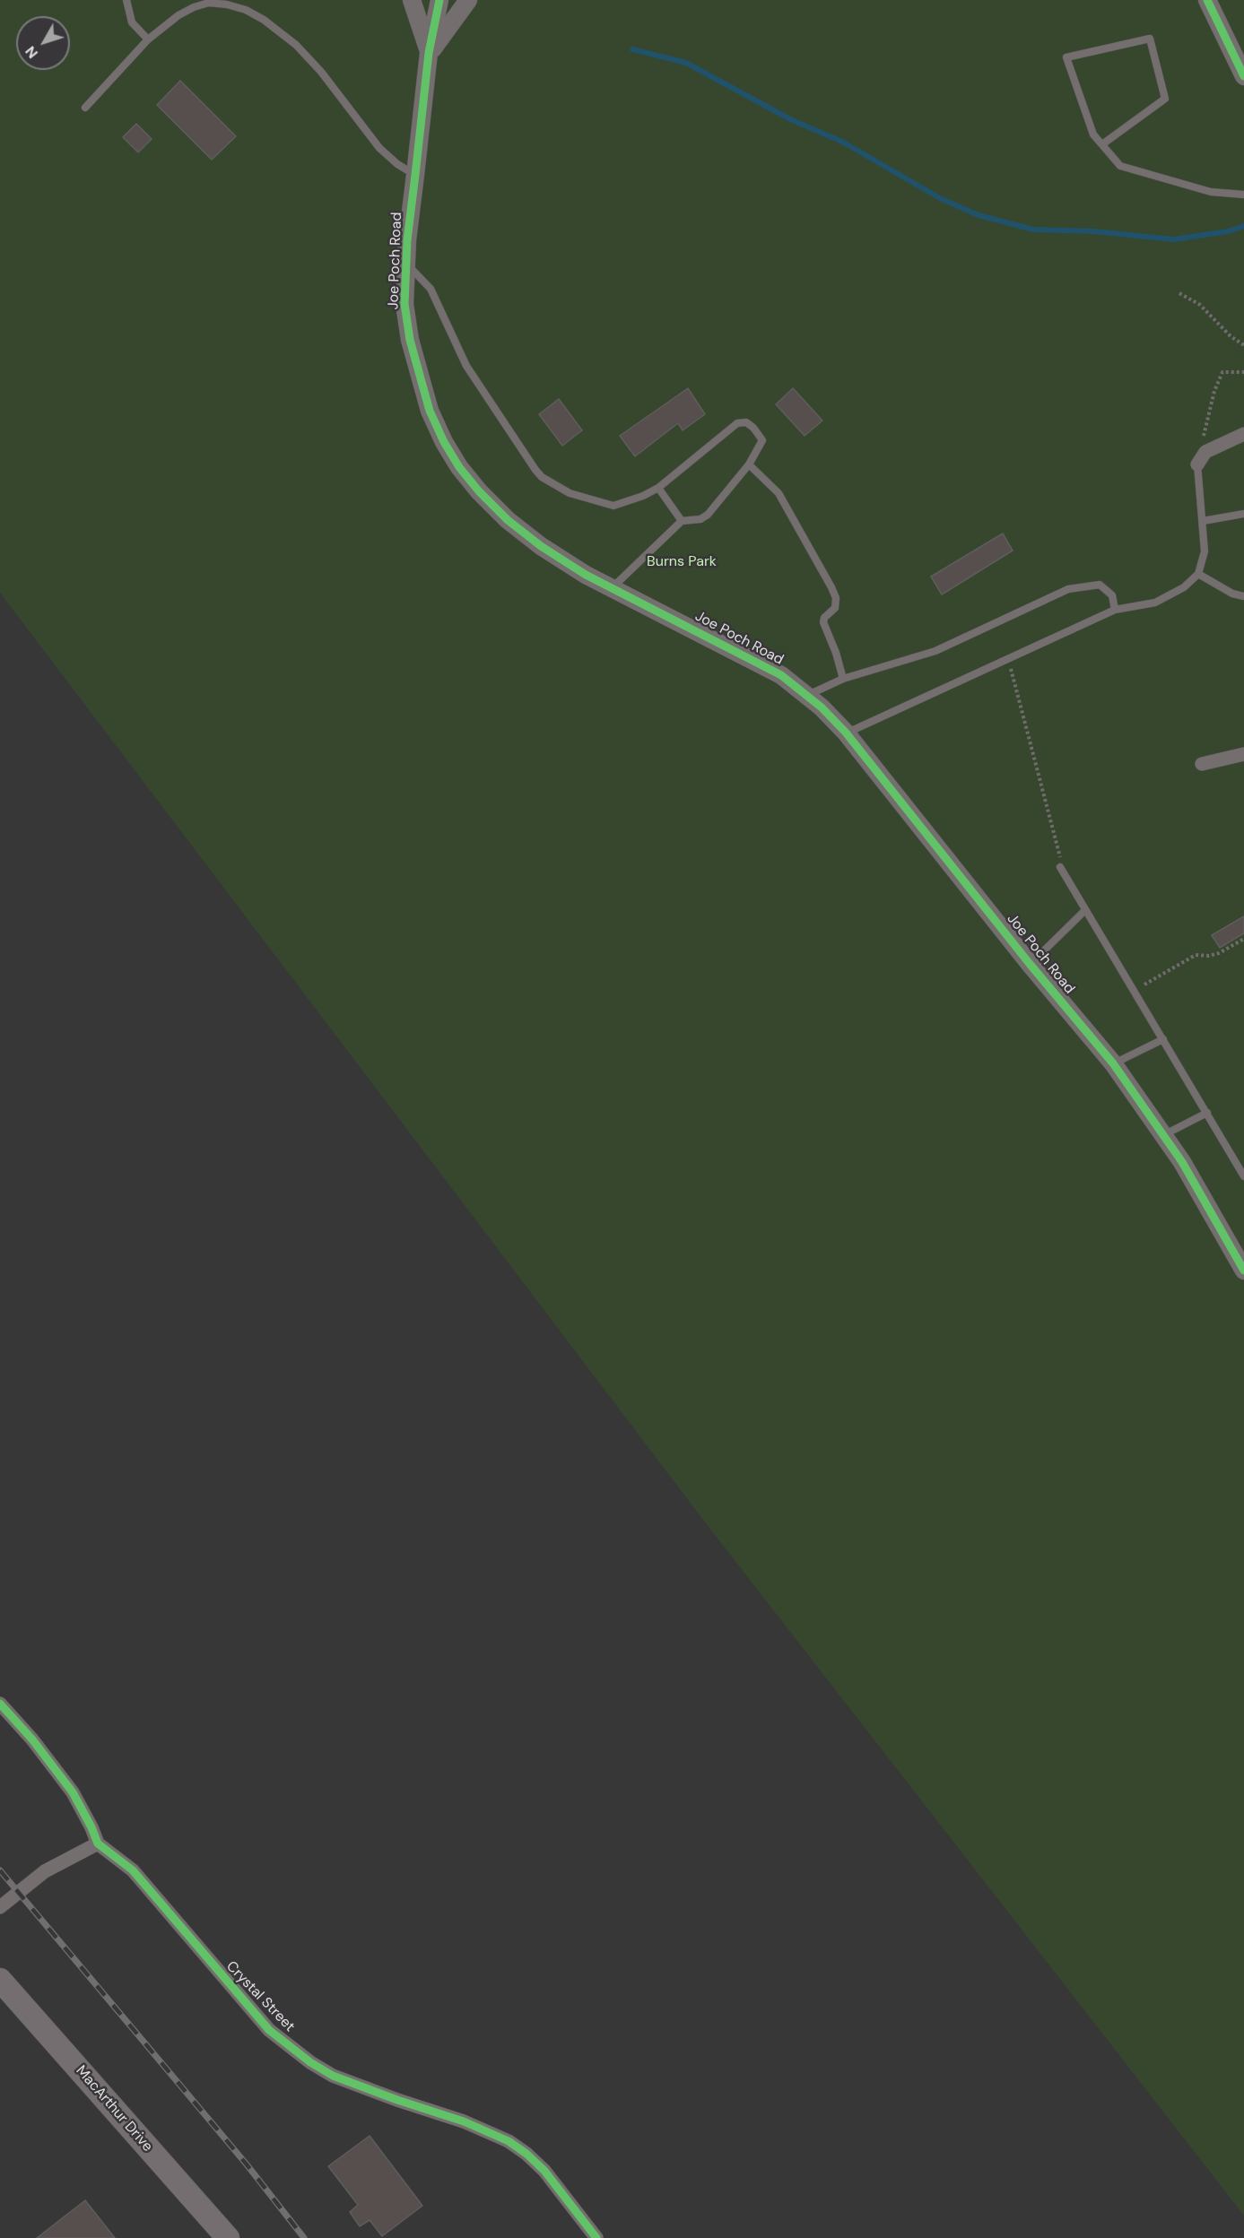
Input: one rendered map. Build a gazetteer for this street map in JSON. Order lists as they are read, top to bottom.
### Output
{
  "streets": {
    "main road": ["MacArthur Drive"],
    "street": ["Joe Poch Road", "Crystal Street"]
  },
  "parks": ["Burns Park"],
  "north": "bottom left"
}
